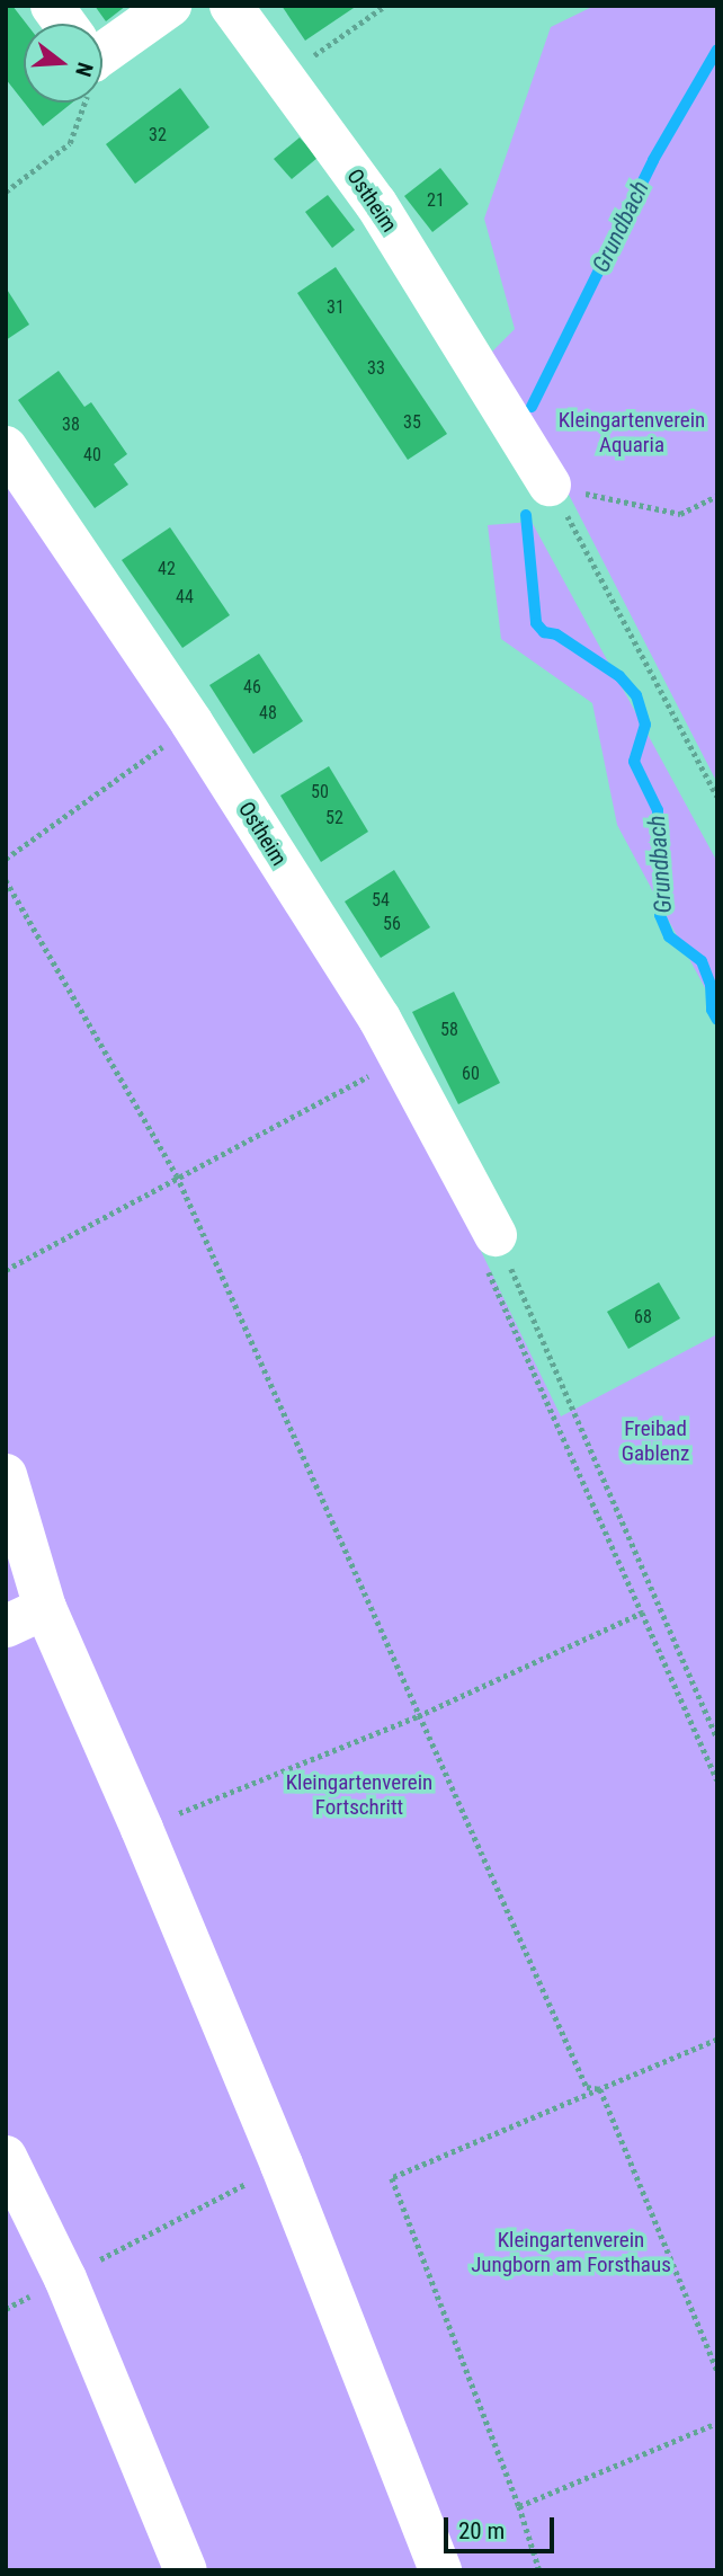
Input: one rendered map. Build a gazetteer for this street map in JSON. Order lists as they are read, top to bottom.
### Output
{
  "streets": {
    "street": ["Ostheim"]
  },
  "water": ["Grundbach"],
  "parks": [
    "Kleingartenverein Aquaria",
    "Freibad Gablenz",
    "Kleingartenverein Fortschritt",
    "Kleingartenverein Jungborn am Forsthaus"
  ],
  "house_numbers": [
    "32",
    "21",
    "31",
    "33",
    "35",
    "38",
    "40",
    "42",
    "44",
    "46",
    "48",
    "50",
    "52",
    "54",
    "56",
    "58",
    "60",
    "68"
  ],
  "scale_bar": "20 m",
  "north": "right"
}
